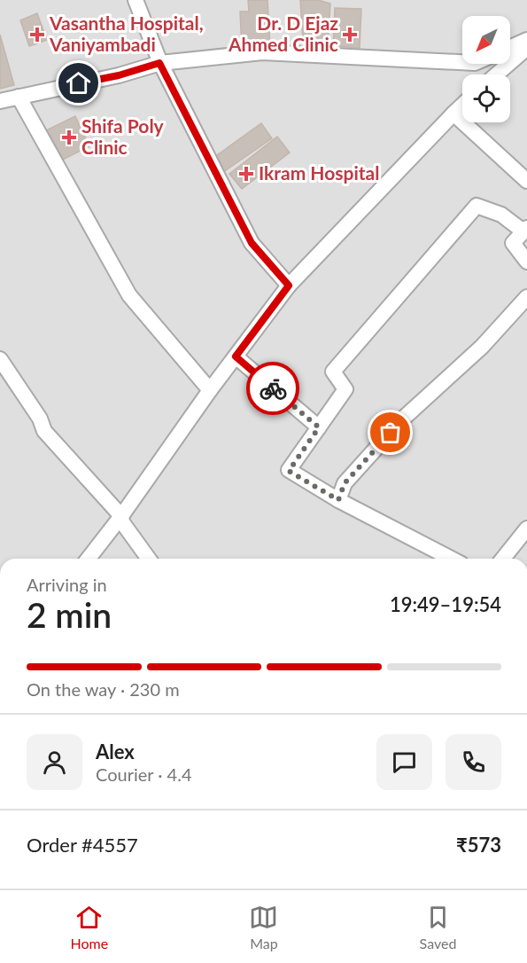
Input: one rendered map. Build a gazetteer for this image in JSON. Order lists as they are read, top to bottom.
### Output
{
  "places": {
    "health": [
      "Vasantha Hospital, Vaniyambadi",
      "Dr. D Ejaz Ahmed Clinic",
      "Shifa Poly Clinic",
      "Ikram Hospital"
    ]
  },
  "north": "bottom left",
  "page": {
    "heading": ["2 min", "Arriving in", "19:49–19:54"],
    "panel": [
      "Alex",
      "Courier · 4.4",
      "Order #4557",
      "₹573"
    ],
    "bar": "On the way · 230 m",
    "tabs": ["Home", "Map", "Saved"]
  }
}
